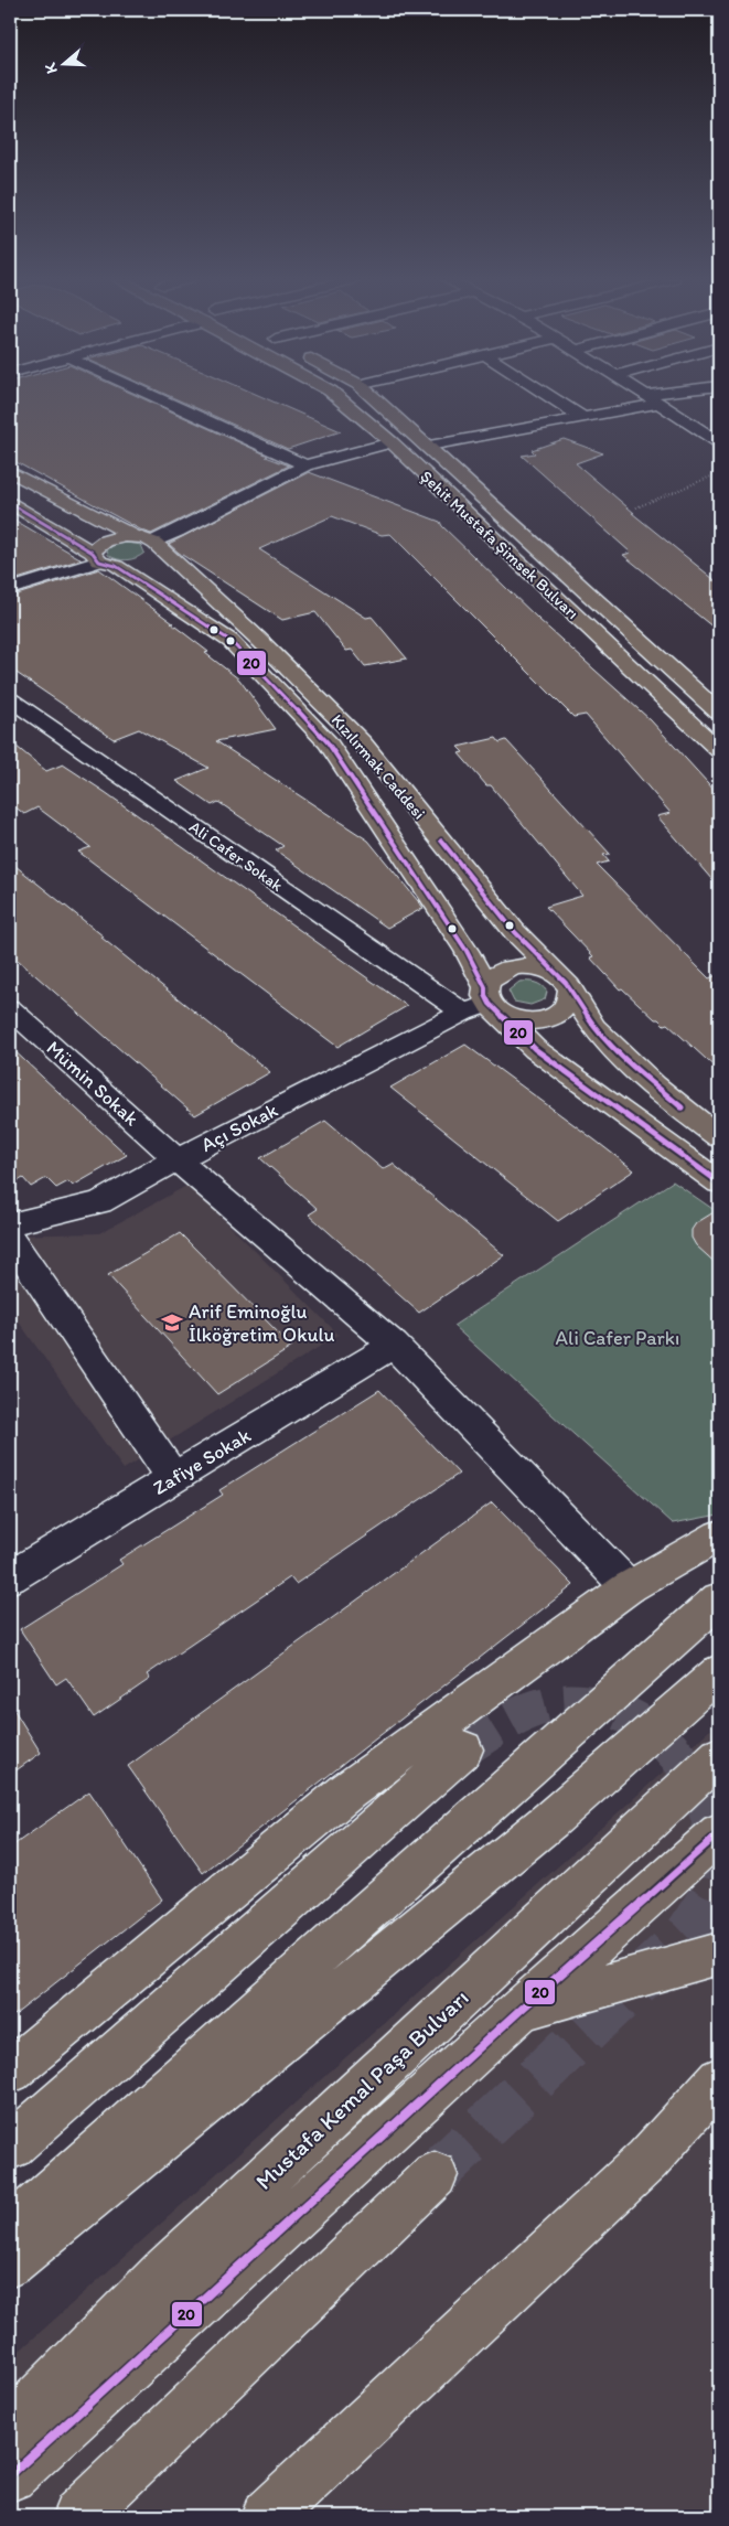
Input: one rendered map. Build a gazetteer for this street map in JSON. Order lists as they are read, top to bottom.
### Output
{
  "streets": {
    "main road": ["Şehit Mustafa Şimsek Bulvarı", "Kızılırmak Caddesi", "Mustafa Kemal Paşa Bulvarı"],
    "street": [
      "Ali Cafer Sokak",
      "Mümin Sokak",
      "Açı Sokak",
      "Zafiye Sokak"
    ]
  },
  "crossings": [
    ["Kızılırmak Caddesi", "Açı Sokak"],
    ["Ali Cafer Sokak", "Açı Sokak"],
    ["Mümin Sokak", "Açı Sokak"],
    ["Mümin Sokak", "Zafiye Sokak"]
  ],
  "parks": ["Ali Cafer Parkı"],
  "places": {
    "school or university": ["Arif Eminoğlu İlköğretim Okulu"]
  },
  "lines": ["transit line 20"],
  "north": "left"
}
